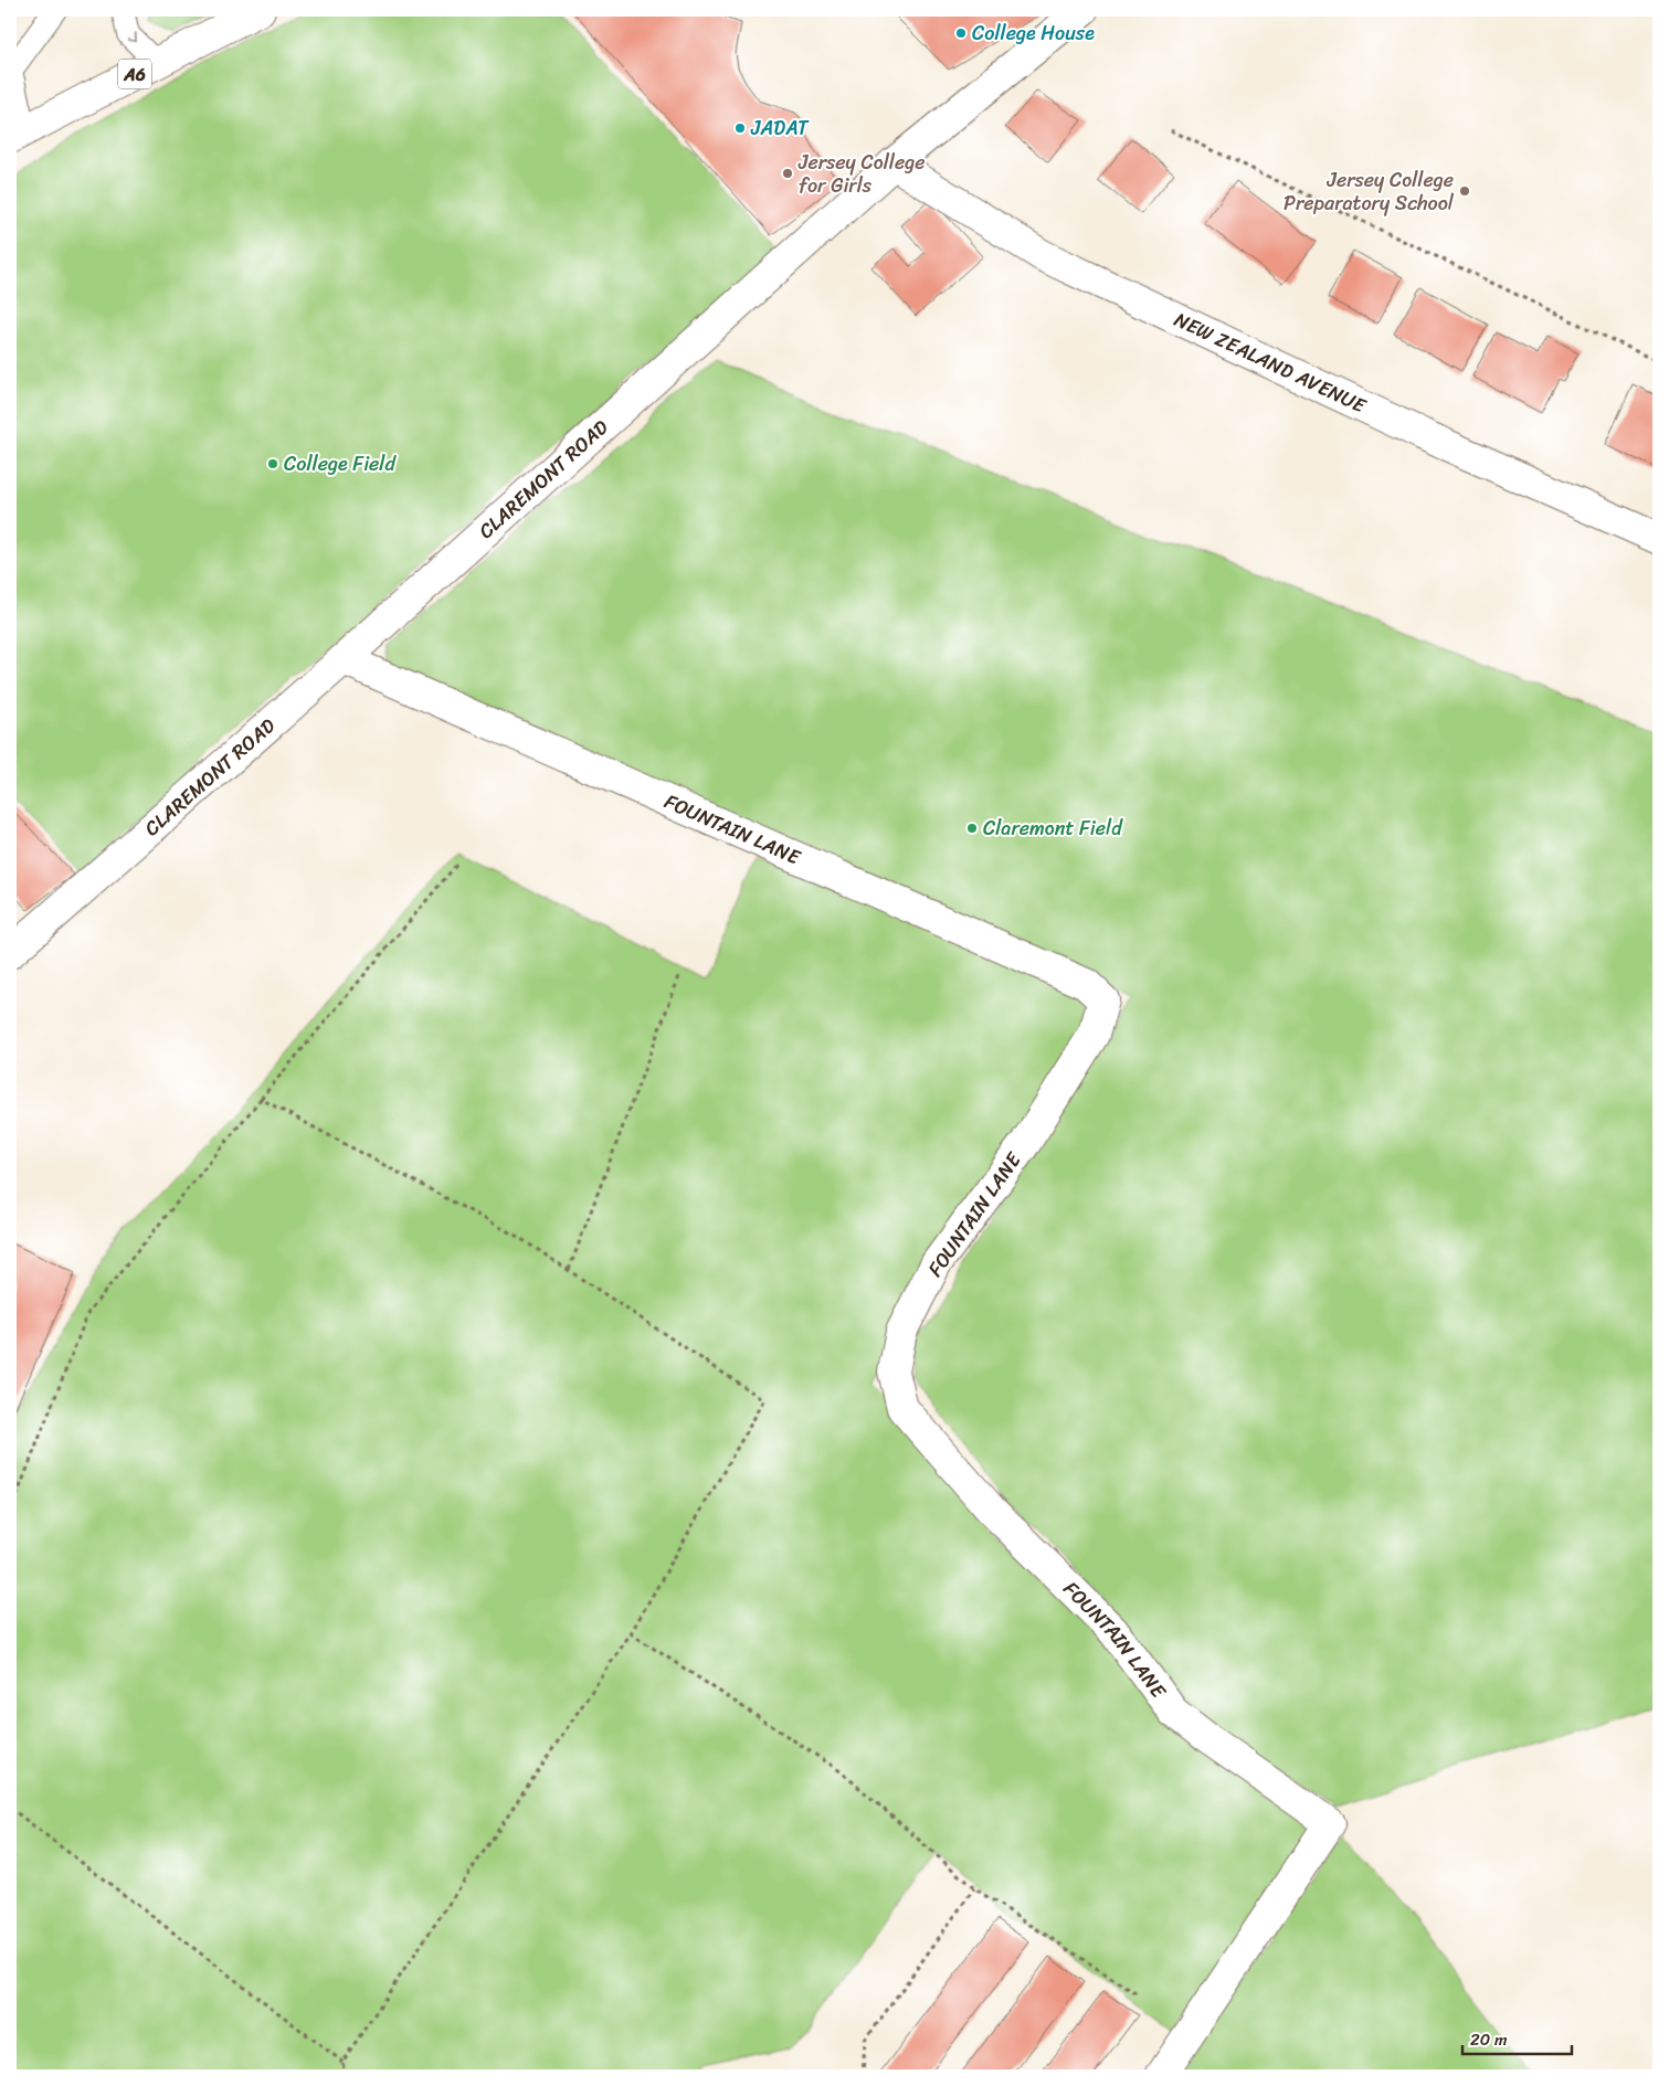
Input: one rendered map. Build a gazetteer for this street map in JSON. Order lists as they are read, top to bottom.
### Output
{
  "streets": {
    "street": [
      "A6",
      "NEW ZEALAND AVENUE",
      "CLAREMONT ROAD",
      "FOUNTAIN LANE"
    ]
  },
  "crossings": [
    ["NEW ZEALAND AVENUE", "CLAREMONT ROAD"],
    ["CLAREMONT ROAD", "FOUNTAIN LANE"]
  ],
  "places": [
    "College House",
    "JADAT",
    "Jersey College for Girls",
    "Jersey College Preparatory School",
    "College Field",
    "Claremont Field"
  ],
  "scale_bar": "20 m"
}
